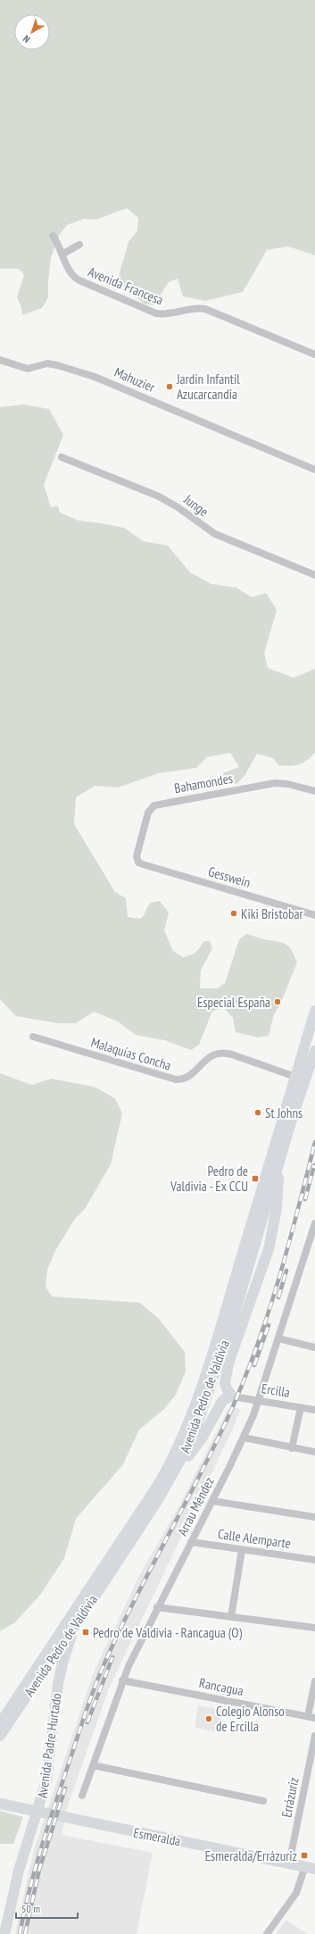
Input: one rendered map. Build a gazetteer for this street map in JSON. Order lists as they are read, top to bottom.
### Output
{
  "streets": {
    "main road": ["Avenida Pedro de Valdivia", "Avenida Padre Hurtado", "Esmeralda"],
    "street": [
      "Avenida Francesa",
      "Mahuzier",
      "Junge",
      "Bahamondes",
      "Gesswein",
      "Malaquías Concha",
      "Ercilla",
      "Arrau Méndez",
      "Calle Alemparte",
      "Rancagua",
      "Errázuriz"
    ]
  },
  "crossings": [
    ["Bahamondes", "Gesswein"],
    ["Malaquías Concha", "Avenida Pedro de Valdivia"],
    ["Ercilla", "Arrau Méndez"],
    ["Avenida Pedro de Valdivia", "Avenida Padre Hurtado"],
    ["Arrau Méndez", "Calle Alemparte"],
    ["Arrau Méndez", "Rancagua"],
    ["Errázuriz", "Esmeralda"]
  ],
  "places": {
    "other": [
      "Jardín Infantil Azucarcandia",
      "Kiki Bristobar",
      "Especial España",
      "St Johns",
      "Colegio Alonso de Ercilla"
    ],
    "transit": ["Pedro de Valdivia - Ex CCU", "Pedro de Valdivia - Rancagua (O)", "Esmeralda/Errázuriz"]
  },
  "scale_bar": "50 m",
  "north": "bottom left"
}
